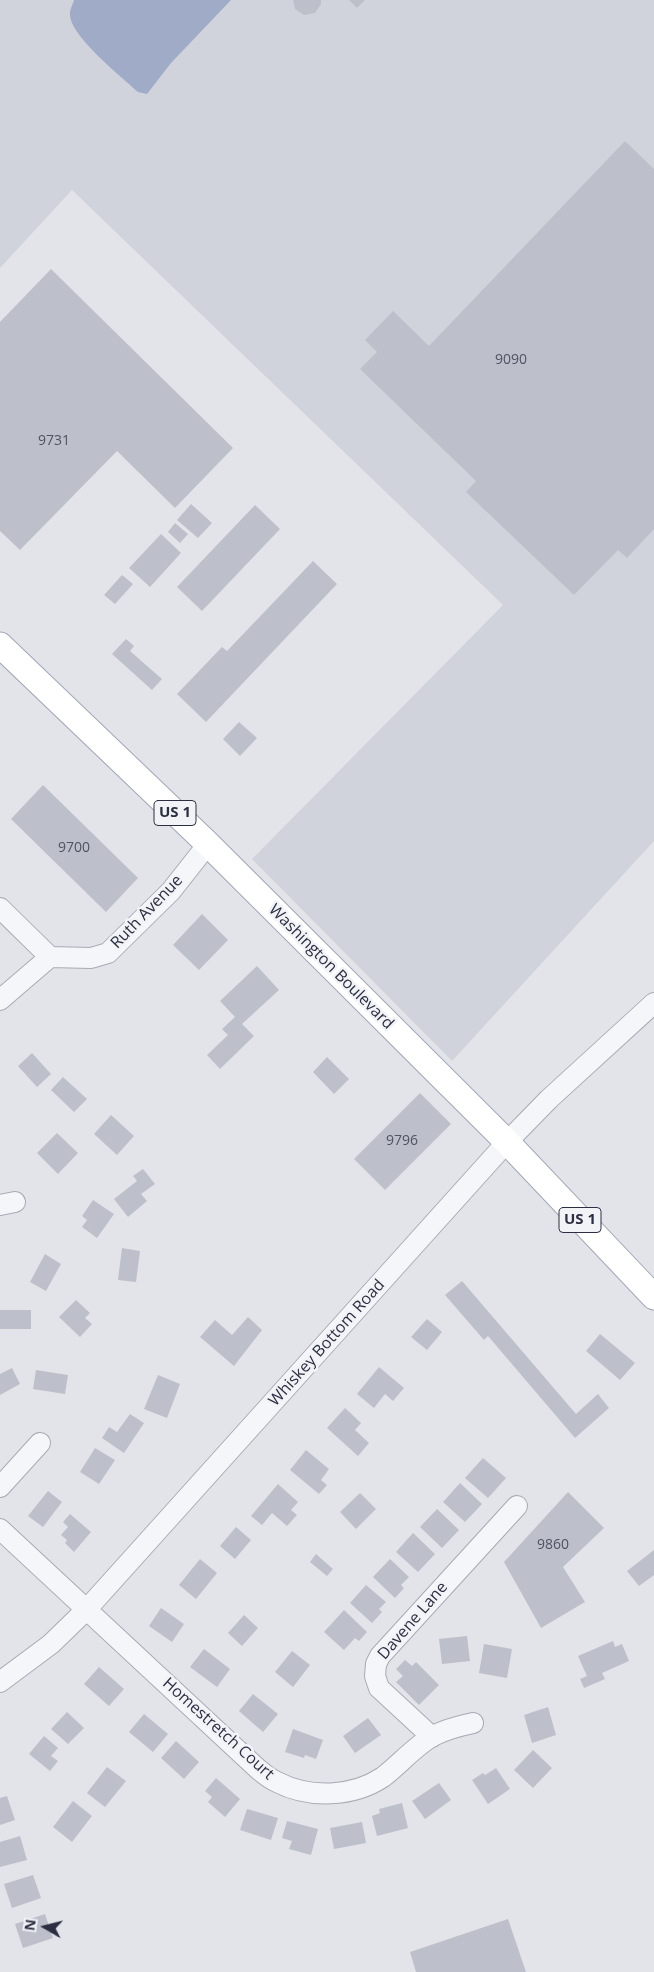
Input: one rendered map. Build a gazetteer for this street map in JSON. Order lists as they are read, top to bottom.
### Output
{
  "streets": {
    "main road": ["US 1", "Washington Boulevard"],
    "street": [
      "Ruth Avenue",
      "Whiskey Bottom Road",
      "Davene Lane",
      "Homestretch Court"
    ]
  },
  "crossings": [
    ["Ruth Avenue", "Washington Boulevard"],
    ["Washington Boulevard", "Whiskey Bottom Road"],
    ["Whiskey Bottom Road", "Homestretch Court"],
    ["Davene Lane", "Homestretch Court"]
  ],
  "house_numbers": [
    "9090",
    "9731",
    "9700",
    "9796",
    "9860"
  ],
  "north": "left"
}
